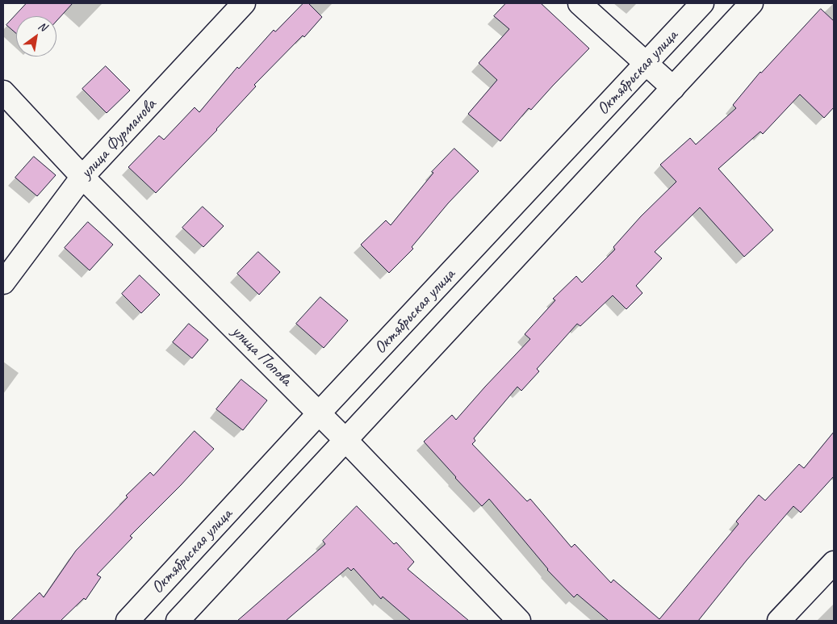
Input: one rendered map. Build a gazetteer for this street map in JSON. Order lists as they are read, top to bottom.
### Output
{
  "streets": {
    "main road": ["Октябрьская улица", "улица Фурманова", "улица Попова"]
  },
  "crossings": [
    ["Октябрьская улица", "улица Попова"],
    ["улица Фурманова", "улица Попова"]
  ],
  "north": "top right"
}
